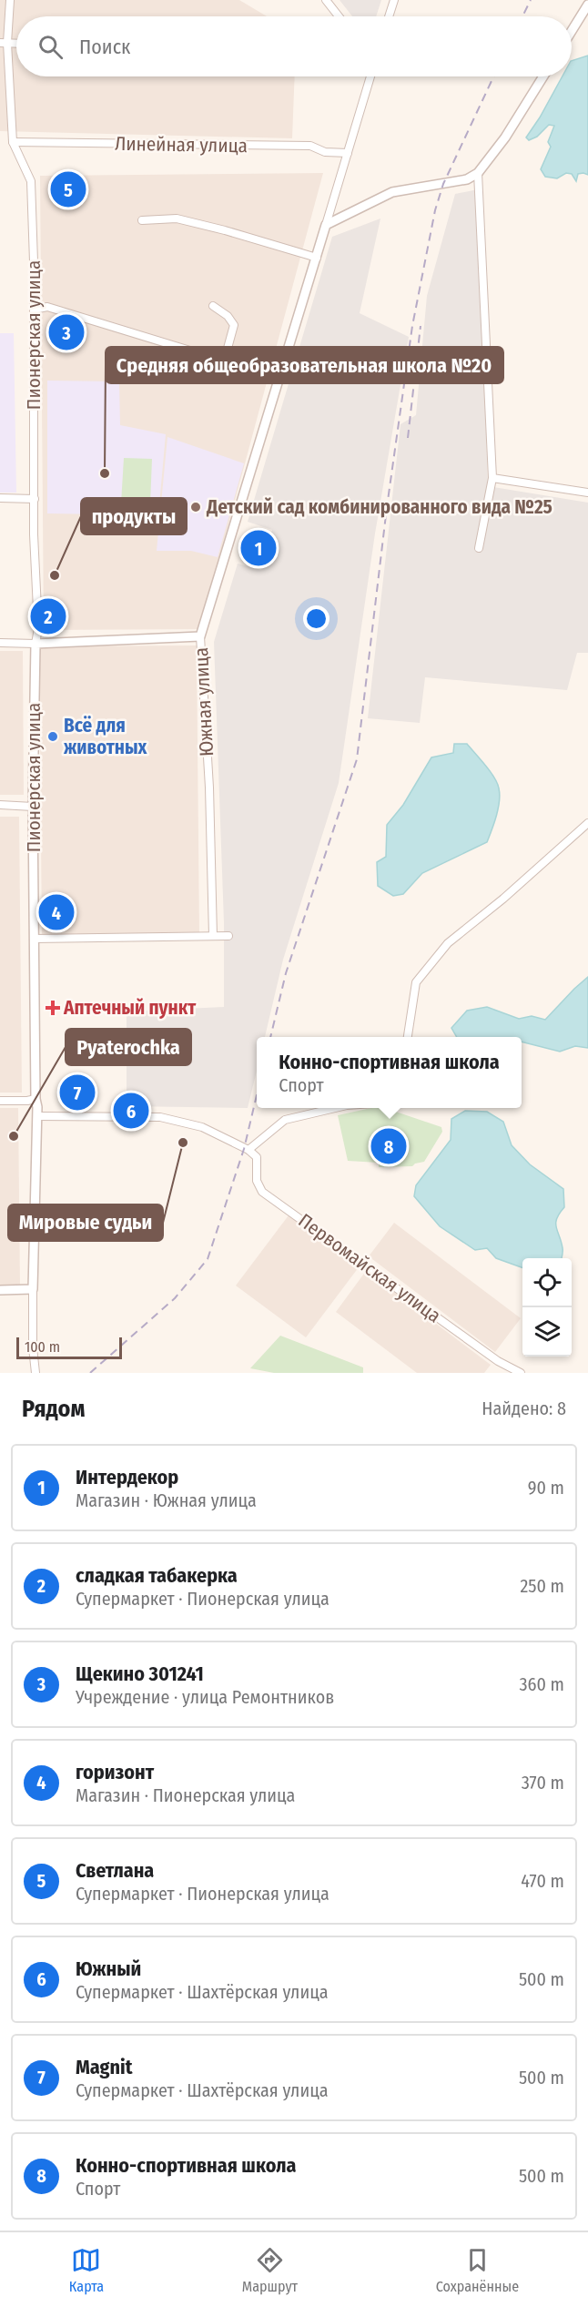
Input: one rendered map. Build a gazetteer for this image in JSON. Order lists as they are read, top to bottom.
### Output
{
  "streets": {
    "street": [
      "Линейная улица",
      "Пионерская улица",
      "Южная улица",
      "Первомайская улица"
    ]
  },
  "crossings": [
    ["Линейная улица", "Пионерская улица"]
  ],
  "places": {
    "other": [
      "Средняя общеобразовательная школа №20",
      "Детский сад комбинированного вида №25",
      "продукты",
      "Всё для животных",
      "Pyaterochka",
      "Мировые судьи"
    ],
    "health": ["Аптечный пункт"]
  },
  "scale_bar": "100 m",
  "page": {
    "search": "Поиск",
    "pins": [
      "5",
      "3",
      "1",
      "2",
      "4",
      "7",
      "6",
      "8"
    ],
    "popup": ["Конно-спортивная школа", "Спорт"],
    "scale": "100 m",
    "heading": ["Рядом", "Найдено: 8"],
    "list": [
      {
        "mark": "1",
        "name": "Интердекор",
        "note": "Магазин · Южная улица",
        "value": "90 m"
      },
      {
        "mark": "2",
        "name": "сладкая табакерка",
        "note": "Супермаркет · Пионерская улица",
        "value": "250 m"
      },
      {
        "mark": "3",
        "name": "Щекино 301241",
        "note": "Учреждение · улица Ремонтников",
        "value": "360 m"
      },
      {
        "mark": "4",
        "name": "горизонт",
        "note": "Магазин · Пионерская улица",
        "value": "370 m"
      },
      {
        "mark": "5",
        "name": "Светлана",
        "note": "Супермаркет · Пионерская улица",
        "value": "470 m"
      },
      {
        "mark": "6",
        "name": "Южный",
        "note": "Супермаркет · Шахтёрская улица",
        "value": "500 m"
      },
      {
        "mark": "7",
        "name": "Magnit",
        "note": "Супермаркет · Шахтёрская улица",
        "value": "500 m"
      },
      {
        "mark": "8",
        "name": "Конно-спортивная школа",
        "note": "Спорт",
        "value": "500 m"
      }
    ],
    "nav": ["Карта", "Маршрут", "Сохранённые"]
  }
}
